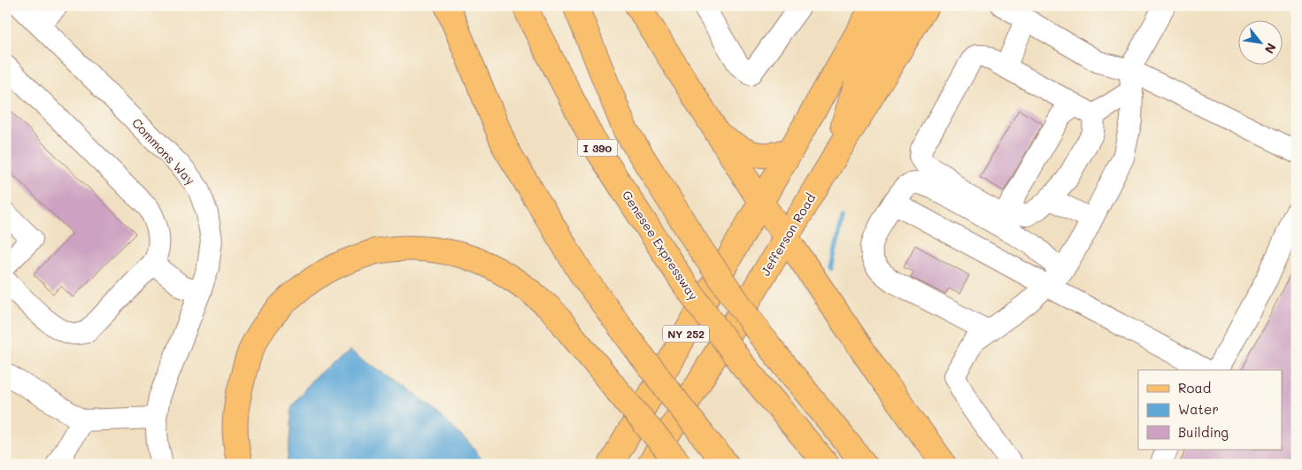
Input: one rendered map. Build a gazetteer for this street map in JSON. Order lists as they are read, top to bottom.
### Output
{
  "streets": {
    "main road": [
      "I 390",
      "Jefferson Road",
      "Genesee Expressway",
      "NY 252"
    ],
    "street": ["Commons Way"]
  },
  "legend": ["Road", "Water", "Building"],
  "north": "bottom right"
}
